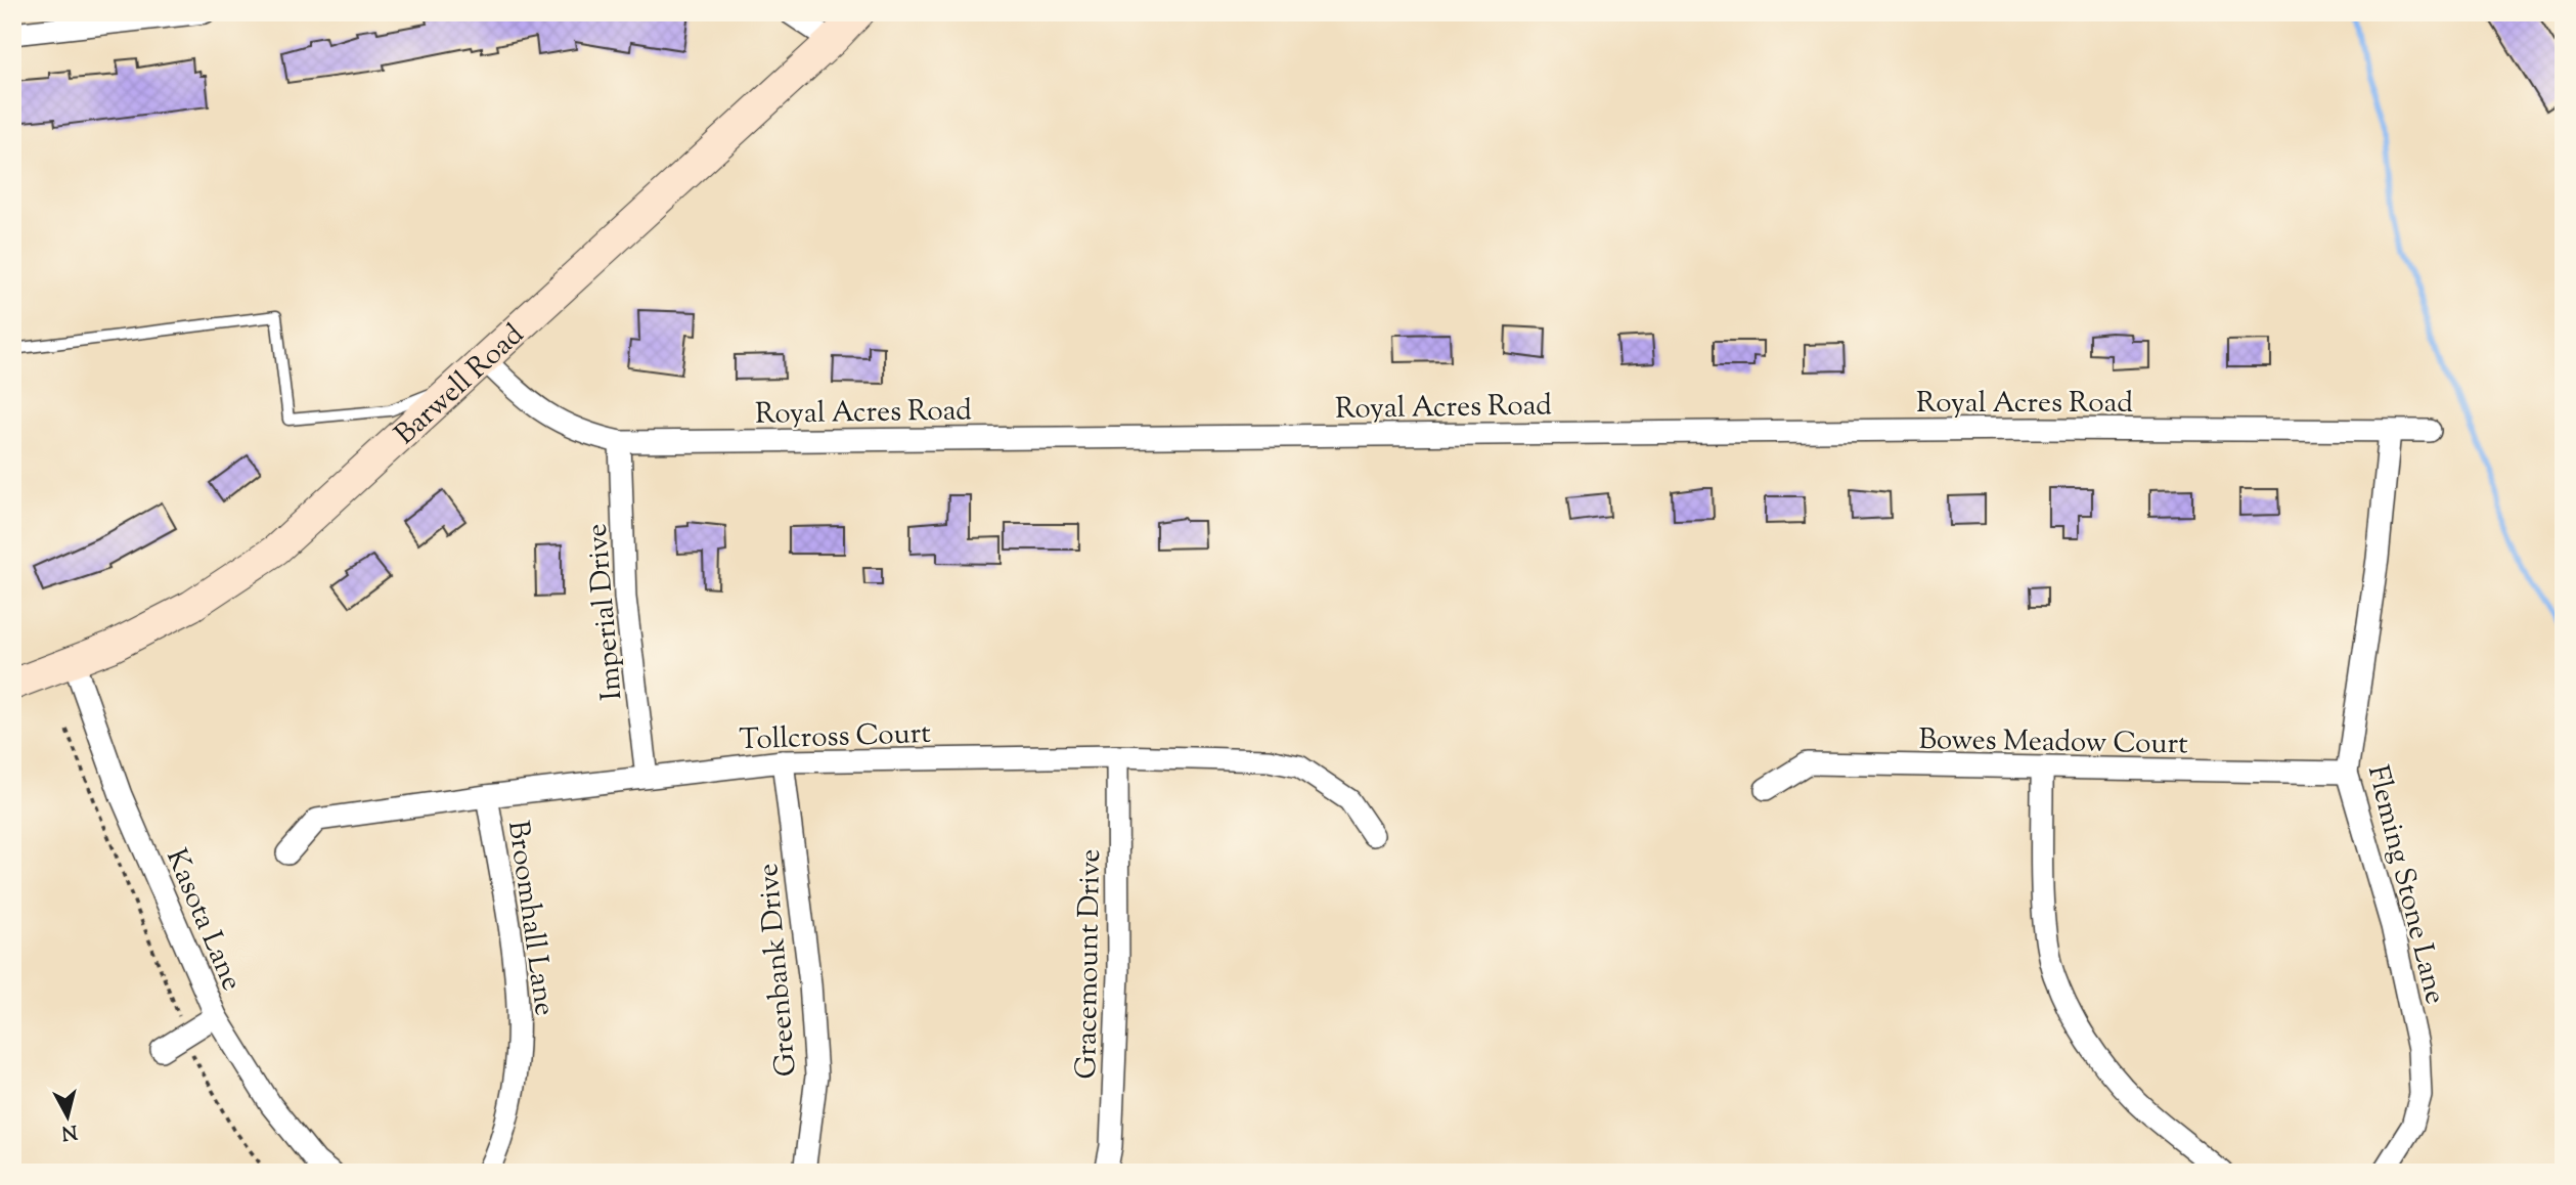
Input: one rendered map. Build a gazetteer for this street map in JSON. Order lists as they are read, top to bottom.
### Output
{
  "streets": {
    "street": [
      "Barwell Road",
      "Royal Acres Road",
      "Imperial Drive",
      "Tollcross Court",
      "Bowes Meadow Court",
      "Fleming Stone Lane",
      "Broomhall Lane",
      "Kasota Lane",
      "Gracemount Drive",
      "Greenbank Drive"
    ]
  },
  "crossings": [
    ["Barwell Road", "Royal Acres Road"],
    ["Barwell Road", "Kasota Lane"],
    ["Royal Acres Road", "Imperial Drive"],
    ["Royal Acres Road", "Fleming Stone Lane"],
    ["Imperial Drive", "Tollcross Court"],
    ["Tollcross Court", "Broomhall Lane"],
    ["Tollcross Court", "Gracemount Drive"],
    ["Tollcross Court", "Greenbank Drive"],
    ["Bowes Meadow Court", "Fleming Stone Lane"]
  ],
  "north": "bottom"
}
